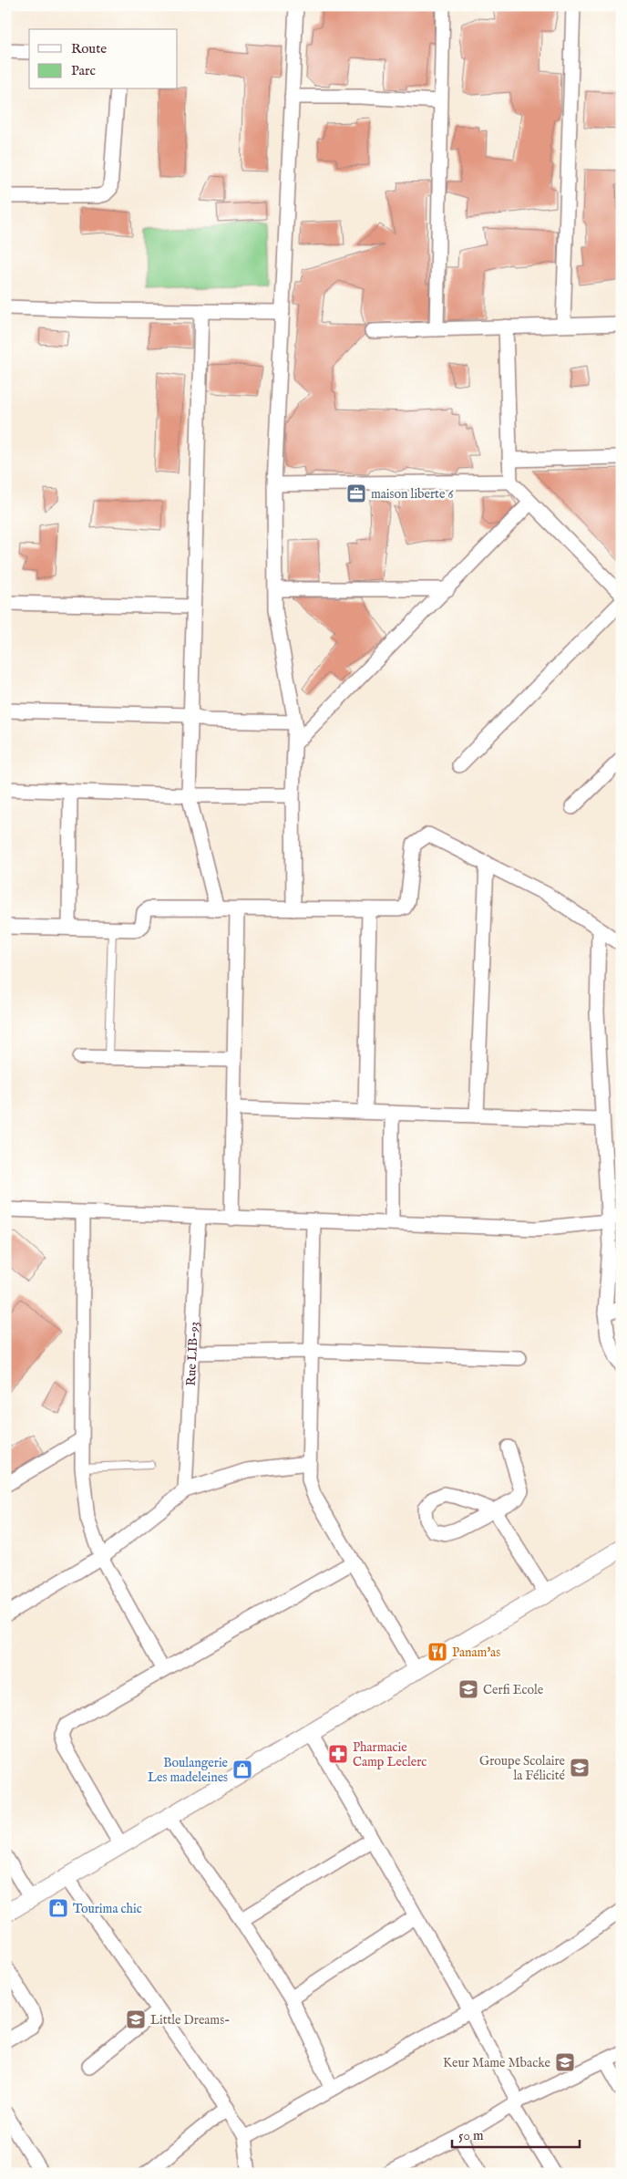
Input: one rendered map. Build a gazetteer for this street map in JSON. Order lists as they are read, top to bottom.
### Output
{
  "streets": {
    "street": ["Rue LIB-93"]
  },
  "places": {
    "office": ["maison liberte 6"],
    "restaurant": ["Panam'as"],
    "school or university": [
      "Cerfi Ecole",
      "Groupe Scolaire la Félicité",
      "Little Dreams-",
      "Keur Mame Mbacke"
    ],
    "pharmacy": ["Pharmacie Camp Leclerc"],
    "shop": ["Boulangerie Les madeleines", "Tourima chic"]
  },
  "legend": ["Route", "Parc"],
  "scale_bar": "50 m"
}
